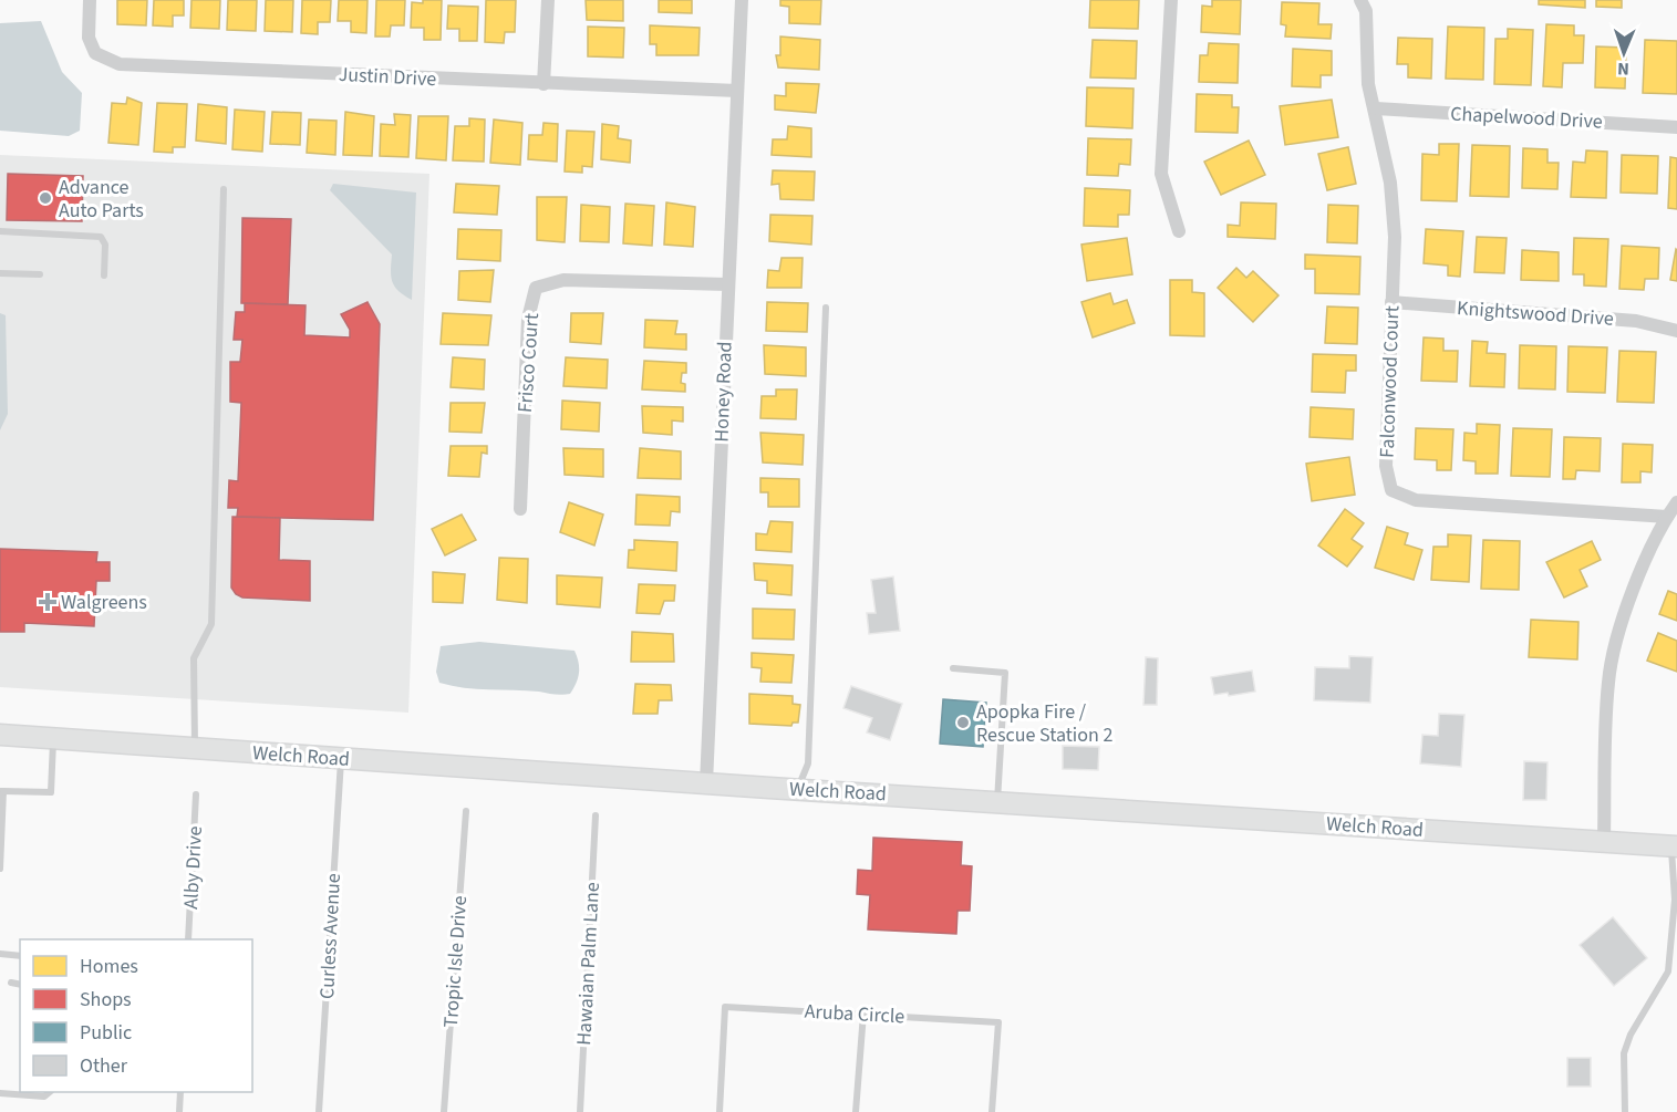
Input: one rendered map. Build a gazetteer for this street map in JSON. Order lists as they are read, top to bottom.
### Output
{
  "streets": {
    "street": [
      "Justin Drive",
      "Chapelwood Drive",
      "Knightswood Drive",
      "Frisco Court",
      "Falconwood Court",
      "Honey Road",
      "Welch Road"
    ],
    "lane": [
      "Alby Drive",
      "Curless Avenue",
      "Tropic Isle Drive",
      "Hawaian Palm Lane",
      "Aruba Circle"
    ]
  },
  "crossings": [
    ["Justin Drive", "Honey Road"],
    ["Chapelwood Drive", "Falconwood Court"],
    ["Knightswood Drive", "Falconwood Court"],
    ["Frisco Court", "Honey Road"],
    ["Honey Road", "Welch Road"],
    ["Welch Road", "Curless Avenue"]
  ],
  "places": {
    "other": ["Advance Auto Parts", "Apopka Fire / Rescue Station 2"],
    "health": ["Walgreens"]
  },
  "legend": [
    "Homes",
    "Shops",
    "Public",
    "Other"
  ],
  "north": "bottom"
}
